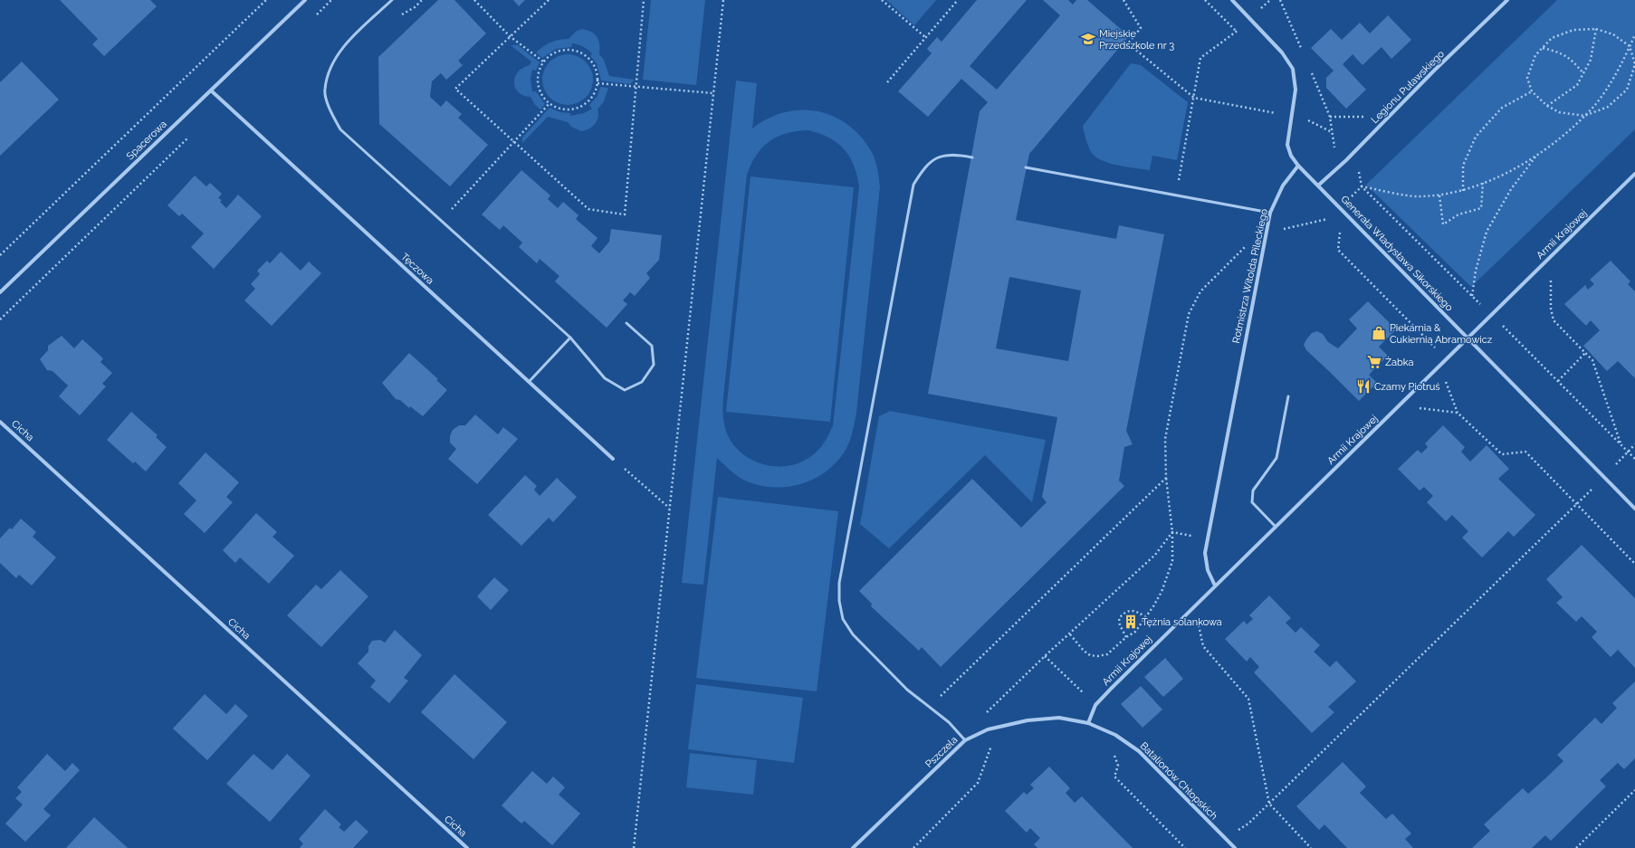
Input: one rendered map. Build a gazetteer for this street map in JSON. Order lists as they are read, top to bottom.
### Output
{
  "streets": {
    "street": [
      "Legionu Puławskiego",
      "Spacerowa",
      "Armii Krajowej",
      "Generała Władysława Sikorskiego",
      "Tęczowa",
      "Rotmistrza Witolda Pileckiego",
      "Cicha",
      "Pszczela",
      "Batalionów Chłopskich"
    ]
  },
  "crossings": [
    ["Legionu Puławskiego", "Generała Władysława Sikorskiego"],
    ["Spacerowa", "Tęczowa"],
    ["Armii Krajowej", "Generała Władysława Sikorskiego"],
    ["Armii Krajowej", "Rotmistrza Witolda Pileckiego"],
    ["Armii Krajowej", "Pszczela"],
    ["Armii Krajowej", "Batalionów Chłopskich"],
    ["Generała Władysława Sikorskiego", "Rotmistrza Witolda Pileckiego"],
    ["Pszczela", "Batalionów Chłopskich"]
  ],
  "places": {
    "school or university": ["Miejskie Przedszkole nr 3"],
    "shop": ["Piekarnia & Cukiernia Abramowicz"],
    "supermarket": ["Żabka"],
    "restaurant": ["Czarny Piotruś"],
    "building": ["Tężnia solankowa"]
  }
}
